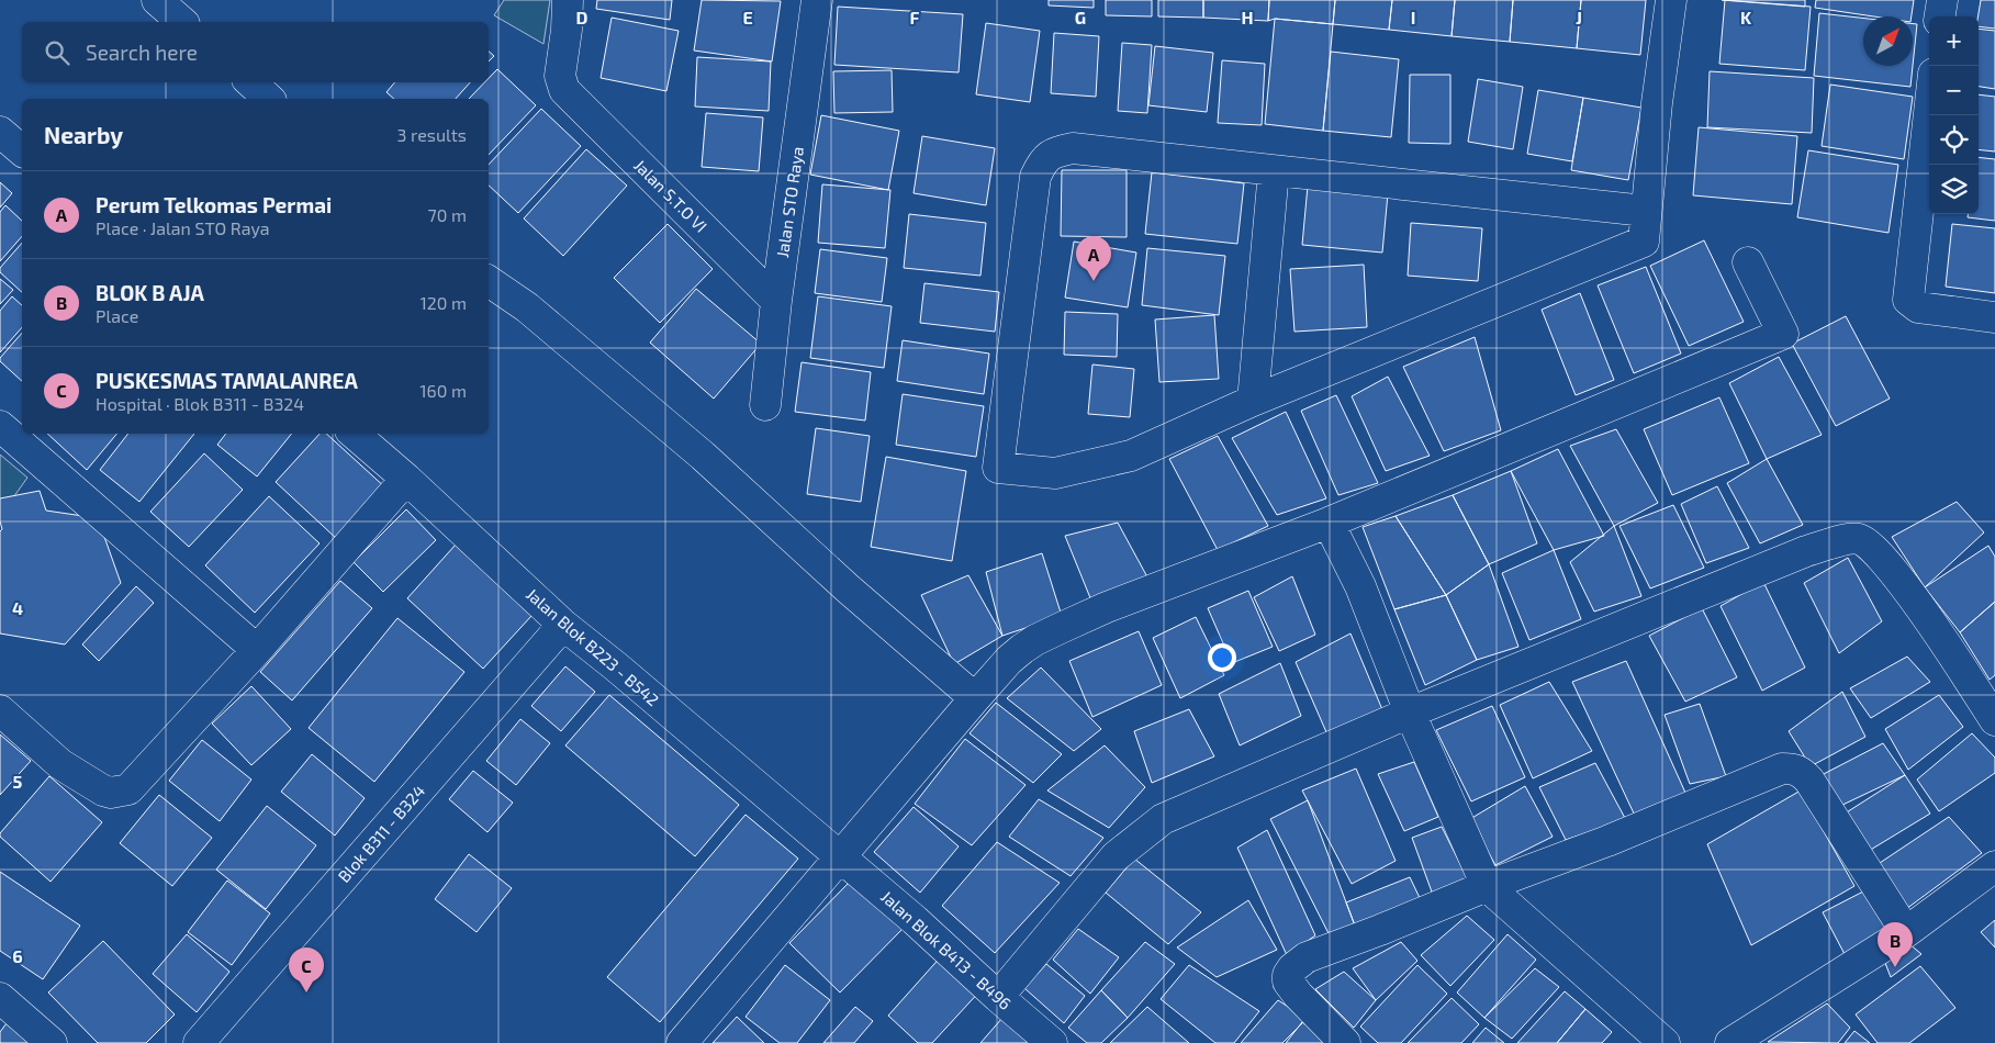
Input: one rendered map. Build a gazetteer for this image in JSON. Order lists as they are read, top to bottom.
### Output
{
  "streets": {
    "street": [
      "Jalan S.T.O VI",
      "Jalan STO Raya",
      "Jalan Blok B223 - B542",
      "Blok B311 - B324",
      "Jalan Blok B413 - B496"
    ]
  },
  "crossings": [
    ["Jalan S.T.O VI", "Jalan STO Raya"],
    ["Jalan Blok B223 - B542", "Blok B311 - B324"],
    ["Jalan Blok B223 - B542", "Jalan Blok B413 - B496"]
  ],
  "north": "top right",
  "page": {
    "map_buttons": ["+", "−"],
    "search": "Search here",
    "heading": ["Nearby", "3 results"],
    "list": [
      {
        "mark": "A",
        "name": "Perum Telkomas Permai",
        "note": "Place · Jalan STO Raya",
        "value": "70 m"
      },
      {
        "mark": "B",
        "name": "BLOK B AJA",
        "note": "Place",
        "value": "120 m"
      },
      {
        "mark": "C",
        "name": "PUSKESMAS TAMALANREA",
        "note": "Hospital · Blok B311 - B324",
        "value": "160 m"
      }
    ],
    "pins": ["A", "B", "C"]
  },
  "grid": {
    "columns": [
      "D",
      "E",
      "F",
      "G",
      "H",
      "I",
      "J",
      "K"
    ],
    "rows": ["4", "5", "6"]
  }
}
